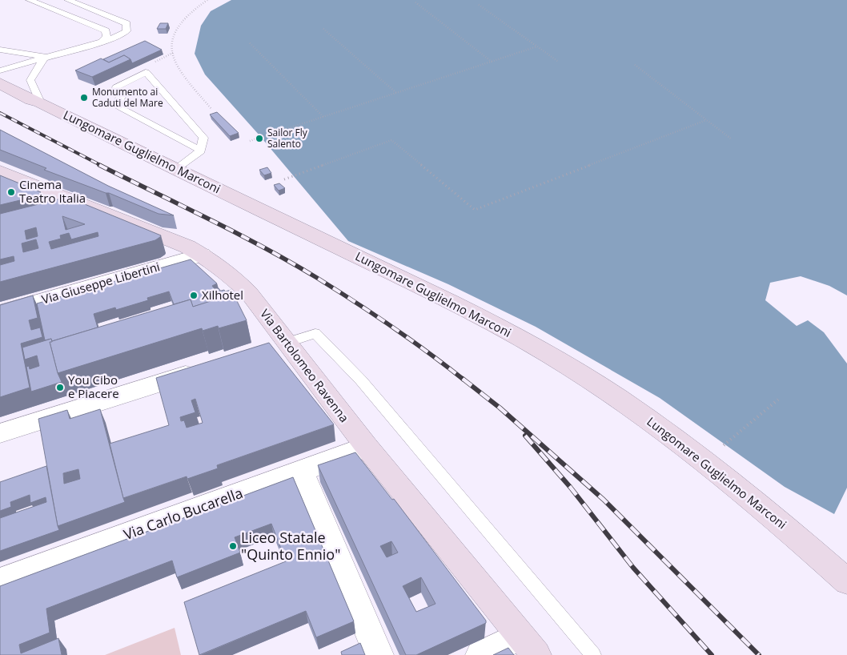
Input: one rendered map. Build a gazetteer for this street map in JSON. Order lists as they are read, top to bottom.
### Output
{
  "streets": {
    "street": [
      "Lungomare Guglielmo Marconi",
      "Via Giuseppe Libertini",
      "Via Bartolomeo Ravenna",
      "Via Carlo Bucarella"
    ]
  },
  "crossings": [
    ["Via Giuseppe Libertini", "Via Bartolomeo Ravenna"],
    ["Via Bartolomeo Ravenna", "Via Carlo Bucarella"]
  ],
  "places": [
    "Monumento ai Caduti del Mare",
    "Sailor Fly Salento",
    "Cinema Teatro Italia",
    "Xilhotel",
    "You Cibo e Piacere",
    "Liceo Statale \"Quinto Ennio\""
  ]
}
